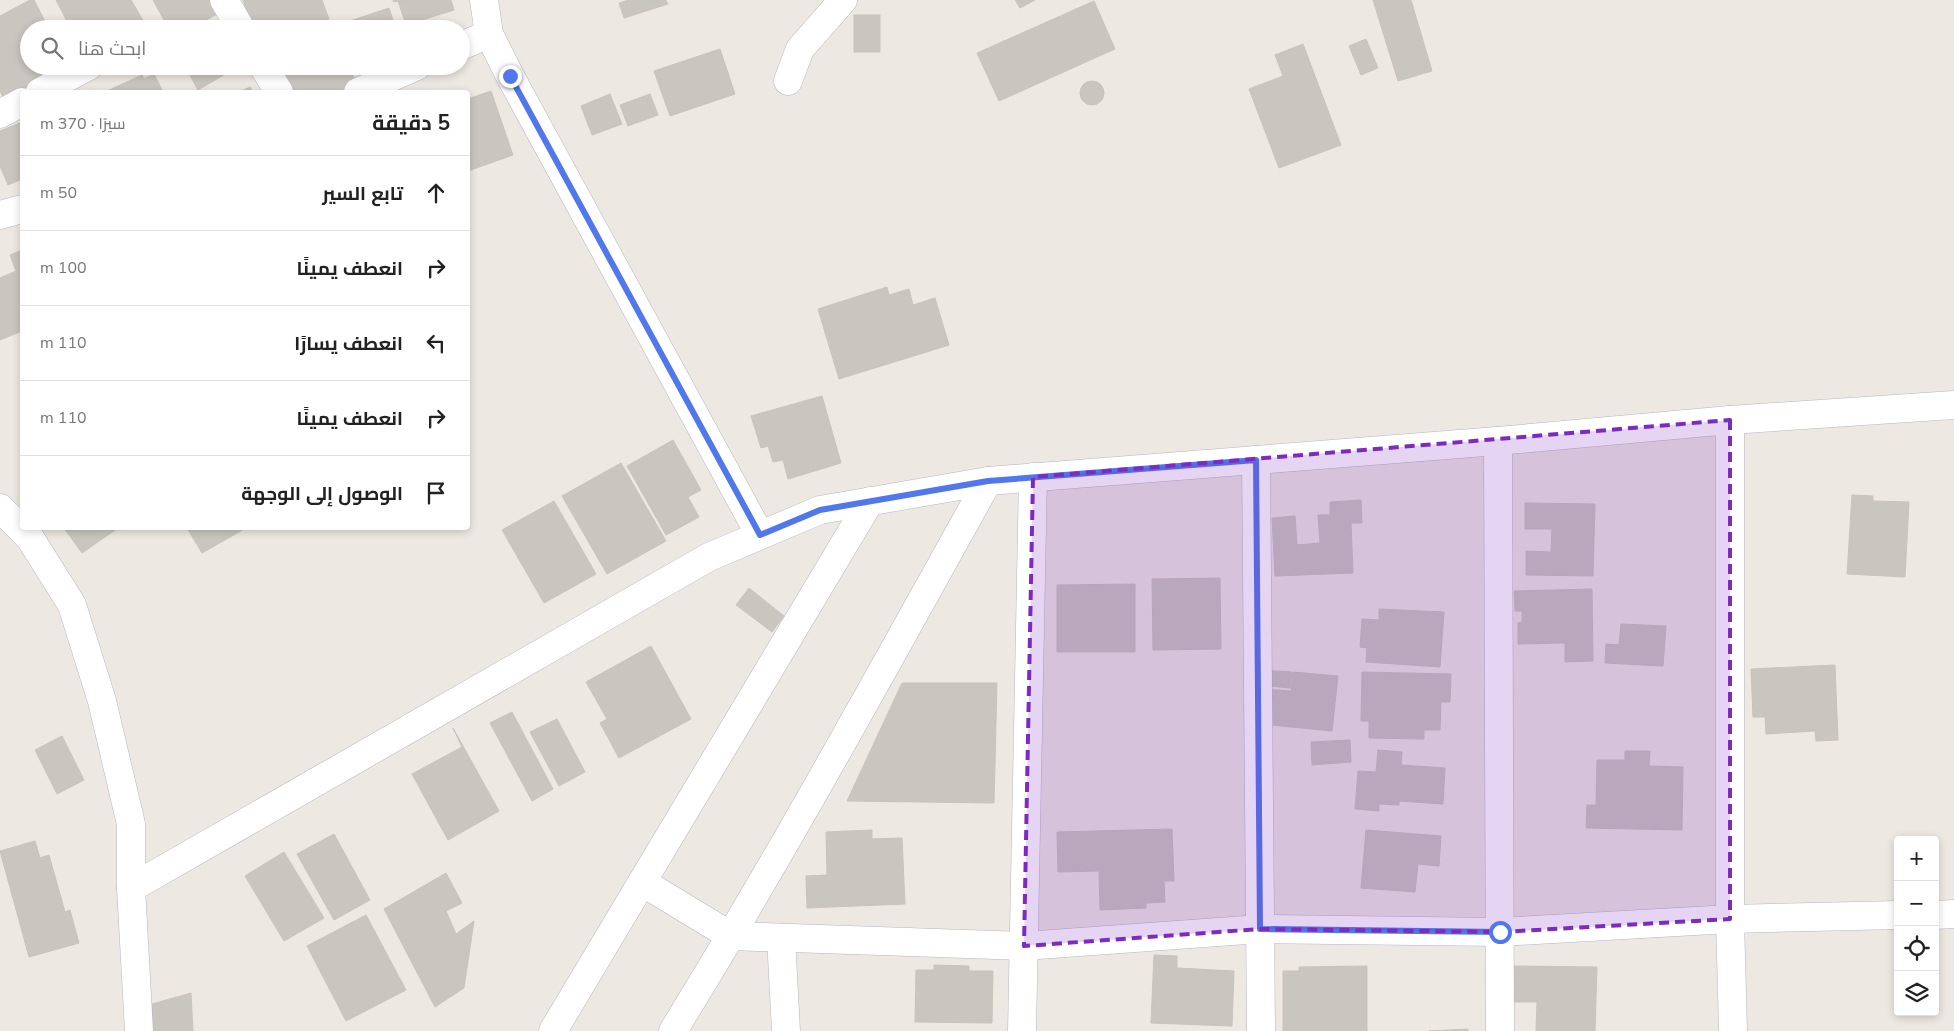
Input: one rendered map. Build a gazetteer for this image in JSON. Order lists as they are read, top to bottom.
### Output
{
  "page": {
    "search": "ابحث هنا",
    "heading": ["5 دقيقة", "سيرًا · 370 m"],
    "list": [
      ["تابع السير", "50 m"],
      ["انعطف يمينًا", "100 m"],
      ["انعطف يسارًا", "110 m"],
      ["انعطف يمينًا", "110 m"],
      "الوصول إلى الوجهة"
    ],
    "map_buttons": ["+", "−"]
  }
}
